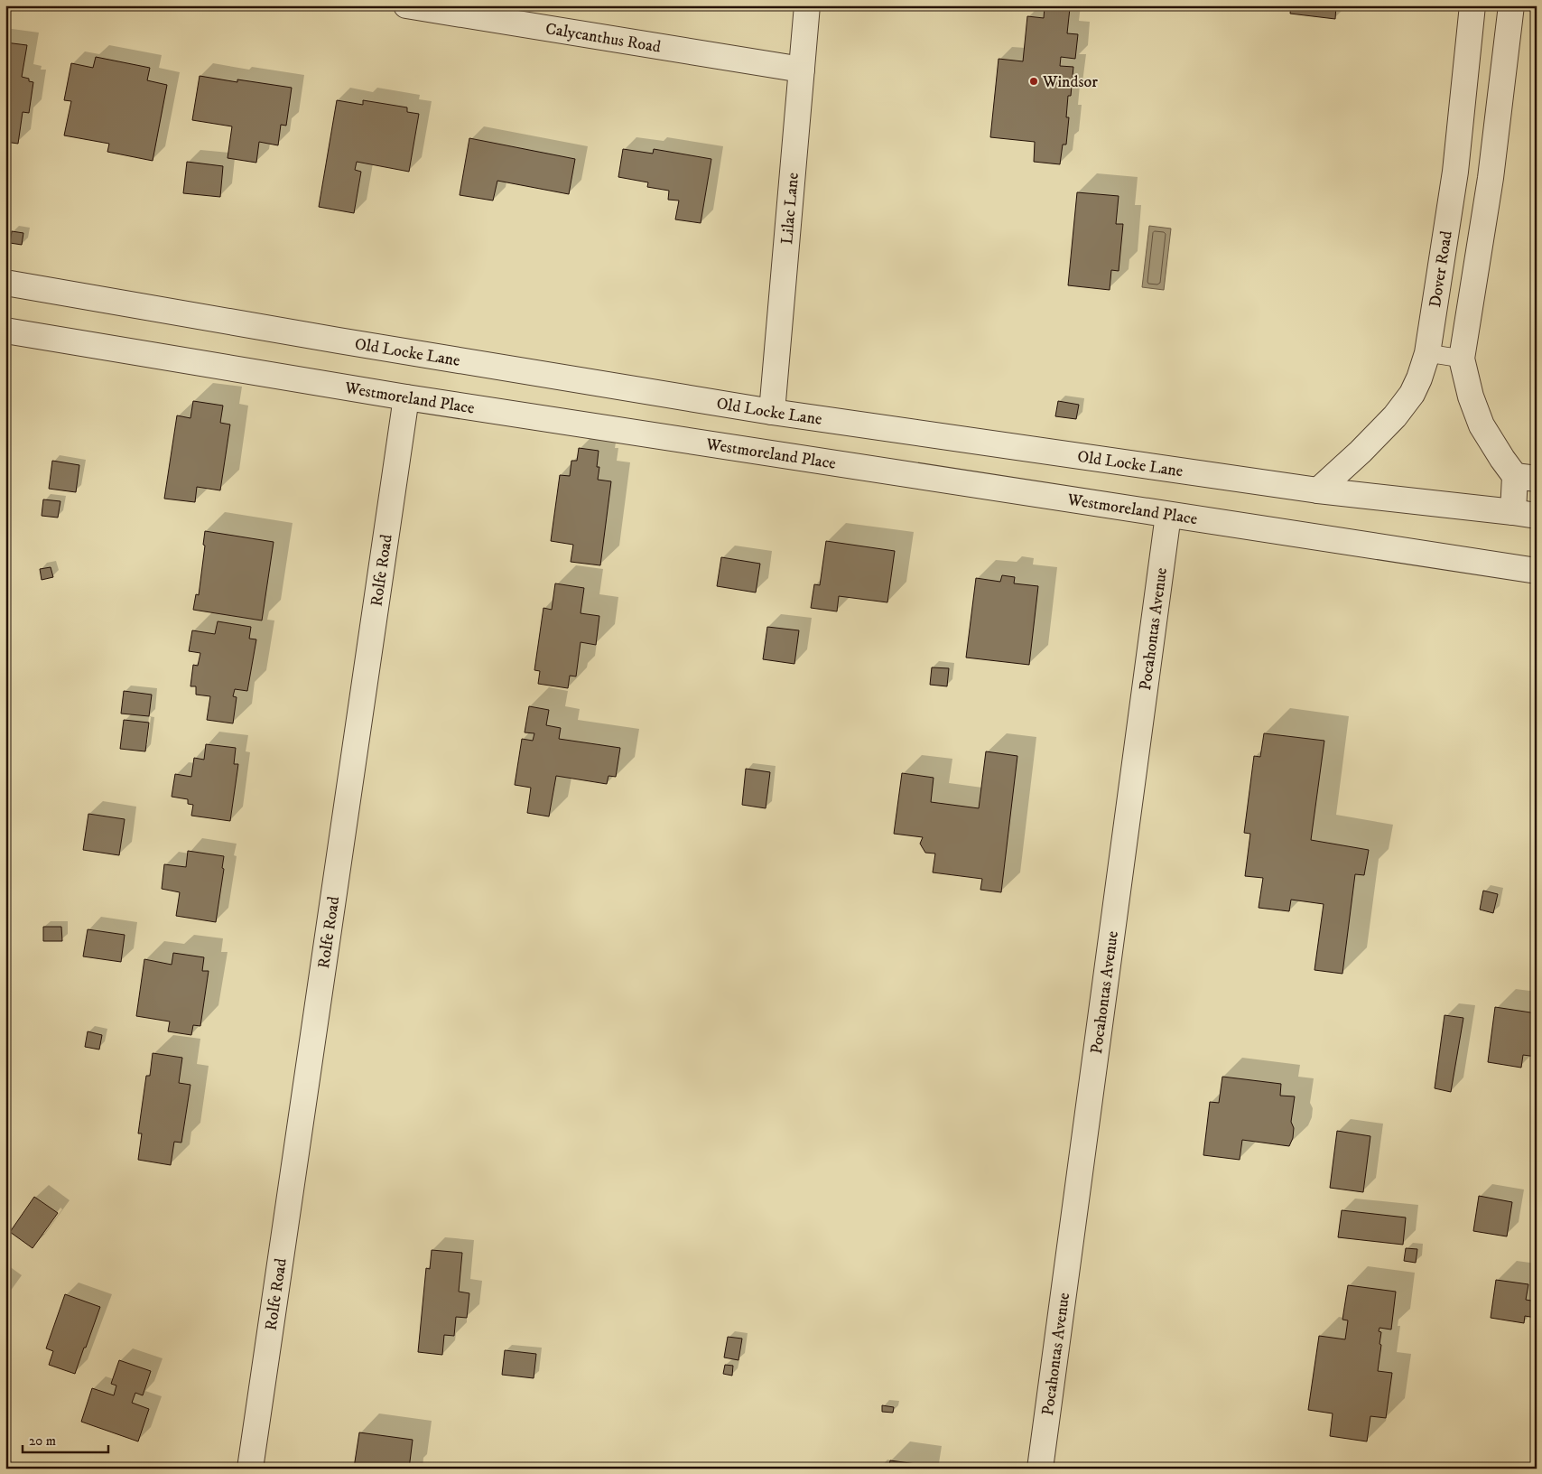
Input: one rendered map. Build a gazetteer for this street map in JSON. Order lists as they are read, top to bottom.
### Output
{
  "streets": {
    "street": [
      "Calycanthus Road",
      "Lilac Lane",
      "Dover Road",
      "Old Locke Lane",
      "Westmoreland Place",
      "Rolfe Road",
      "Pocahontas Avenue"
    ]
  },
  "crossings": [
    ["Calycanthus Road", "Lilac Lane"],
    ["Lilac Lane", "Old Locke Lane"],
    ["Dover Road", "Old Locke Lane"],
    ["Westmoreland Place", "Rolfe Road"],
    ["Westmoreland Place", "Pocahontas Avenue"]
  ],
  "places": ["Windsor"],
  "scale_bar": "20 m"
}
